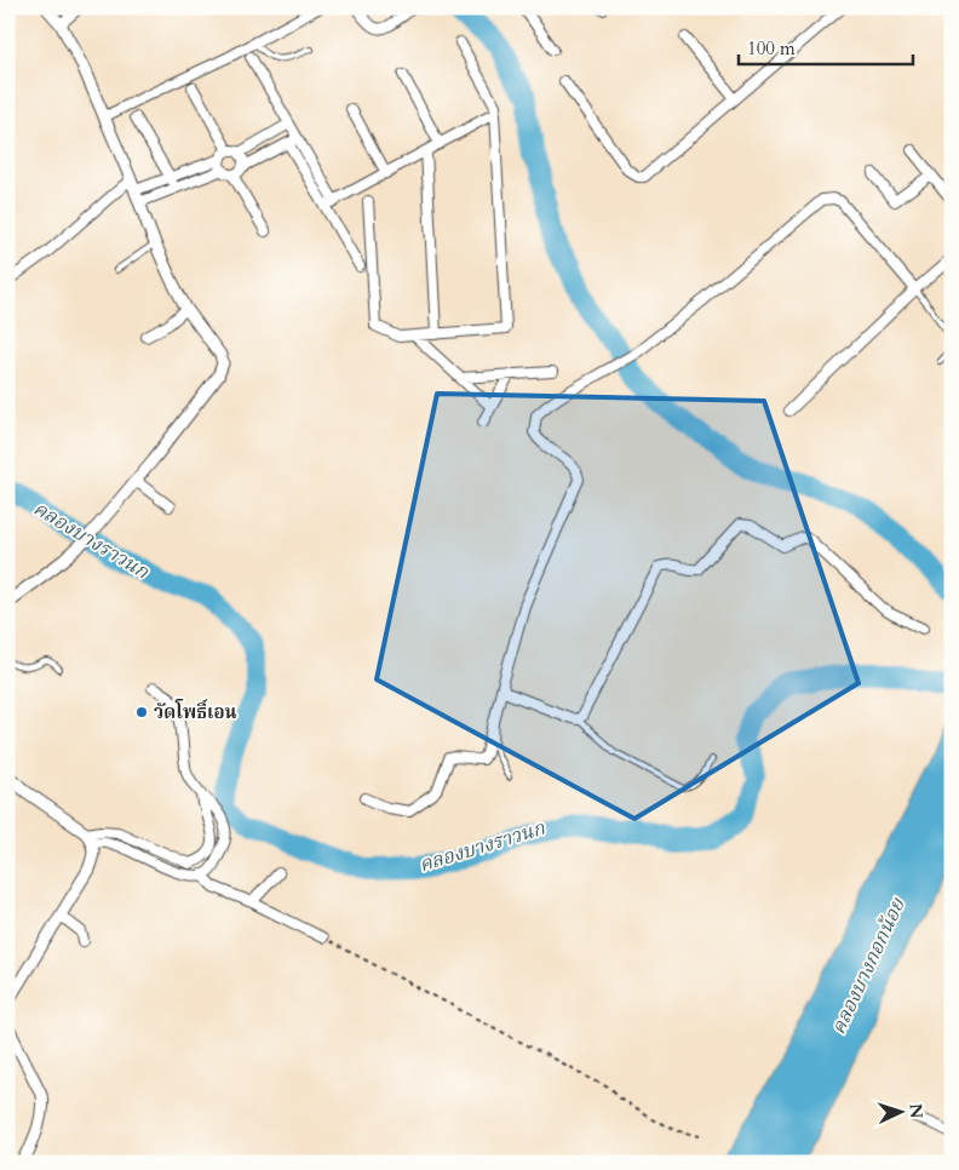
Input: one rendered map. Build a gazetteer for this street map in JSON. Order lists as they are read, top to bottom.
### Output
{
  "water": ["คลองบางราวนก", "คลองบางกอกน้อย"],
  "places": ["วัดโพธิ์เอน"],
  "scale_bar": "100 m",
  "north": "right"
}
